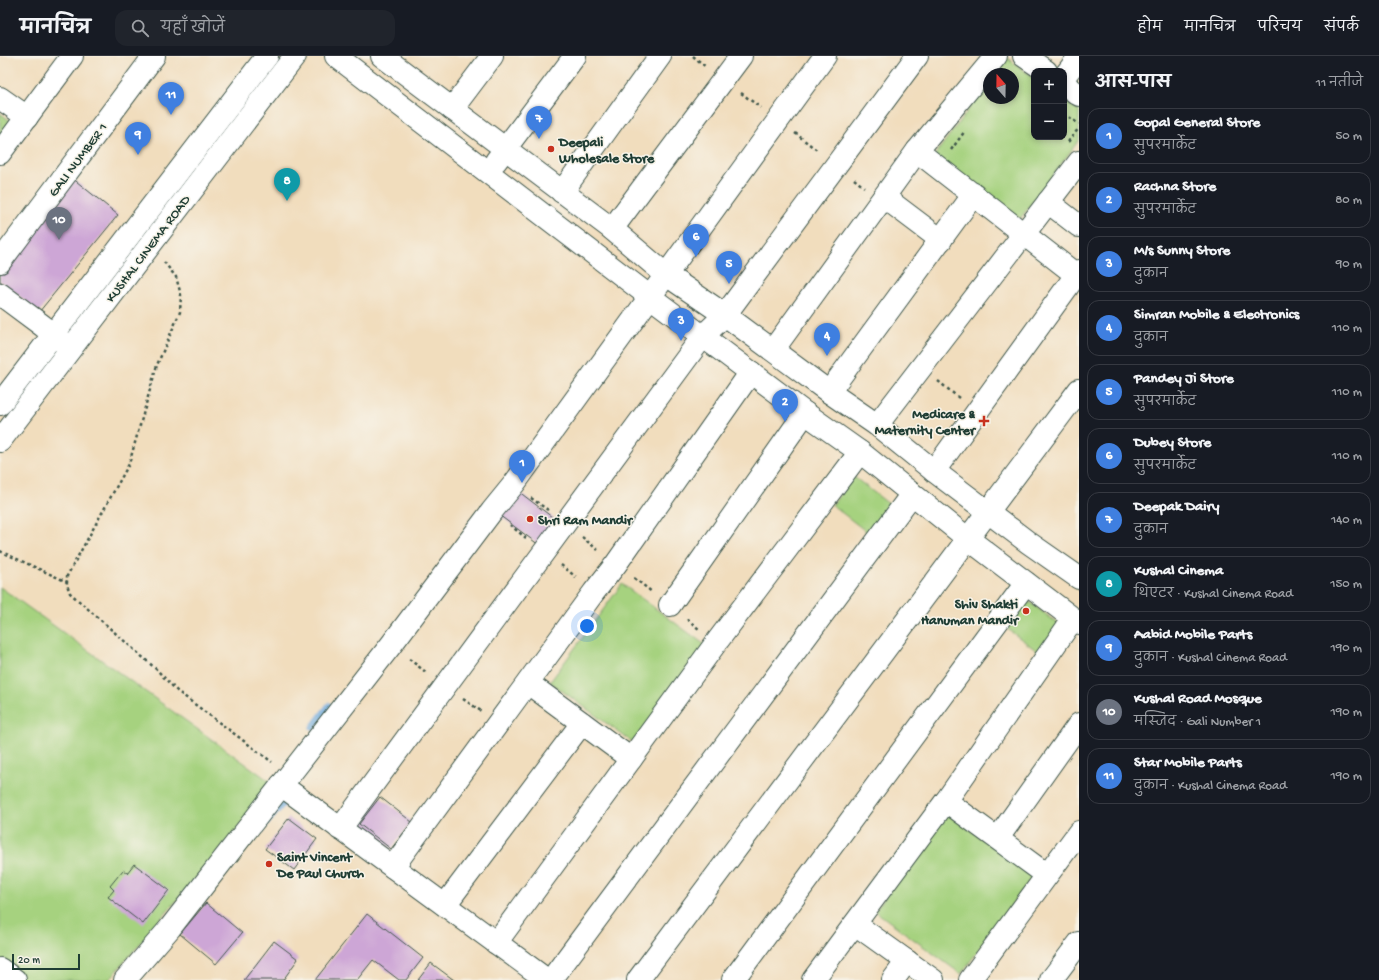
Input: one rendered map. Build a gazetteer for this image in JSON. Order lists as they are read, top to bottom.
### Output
{
  "streets": {
    "street": ["GALI NUMBER 1", "KUSHAL CINEMA ROAD"]
  },
  "places": {
    "other": [
      "Deepali Wholesale Store",
      "Shri Ram Mandir",
      "Shiv Shakti Hanuman Mandir",
      "Saint Vincent De Paul Church"
    ],
    "health": ["Medicare & Maternity Center"]
  },
  "scale_bar": "20 m",
  "north": "top",
  "page": {
    "header": "मानचित्र",
    "search": "यहाँ खोजें",
    "nav": [
      "होम",
      "मानचित्र",
      "परिचय",
      "संपर्क"
    ],
    "heading": ["आस-पास", "11 नतीजे"],
    "map_buttons": ["+", "−"],
    "pins": [
      "11",
      "7",
      "9",
      "8",
      "10",
      "6",
      "5",
      "3",
      "4",
      "2",
      "1"
    ],
    "list": [
      {
        "mark": "1",
        "name": "Gopal General Store",
        "note": "सुपरमार्केट",
        "value": "50 m"
      },
      {
        "mark": "2",
        "name": "Rachna Store",
        "note": "सुपरमार्केट",
        "value": "80 m"
      },
      {
        "mark": "3",
        "name": "M/s Sunny Store",
        "note": "दुकान",
        "value": "90 m"
      },
      {
        "mark": "4",
        "name": "Simran Mobile & Electronics",
        "note": "दुकान",
        "value": "110 m"
      },
      {
        "mark": "5",
        "name": "Pandey Ji Store",
        "note": "सुपरमार्केट",
        "value": "110 m"
      },
      {
        "mark": "6",
        "name": "Dubey Store",
        "note": "सुपरमार्केट",
        "value": "110 m"
      },
      {
        "mark": "7",
        "name": "Deepak Dairy",
        "note": "दुकान",
        "value": "140 m"
      },
      {
        "mark": "8",
        "name": "Kushal Cinema",
        "note": "थिएटर · Kushal Cinema Road",
        "value": "150 m"
      },
      {
        "mark": "9",
        "name": "Aabid Mobile Parts",
        "note": "दुकान · Kushal Cinema Road",
        "value": "190 m"
      },
      {
        "mark": "10",
        "name": "Kushal Road Mosque",
        "note": "मस्जिद · Gali Number 1",
        "value": "190 m"
      },
      {
        "mark": "11",
        "name": "Star Mobile Parts",
        "note": "दुकान · Kushal Cinema Road",
        "value": "190 m"
      }
    ],
    "scale": "20 m"
  }
}
